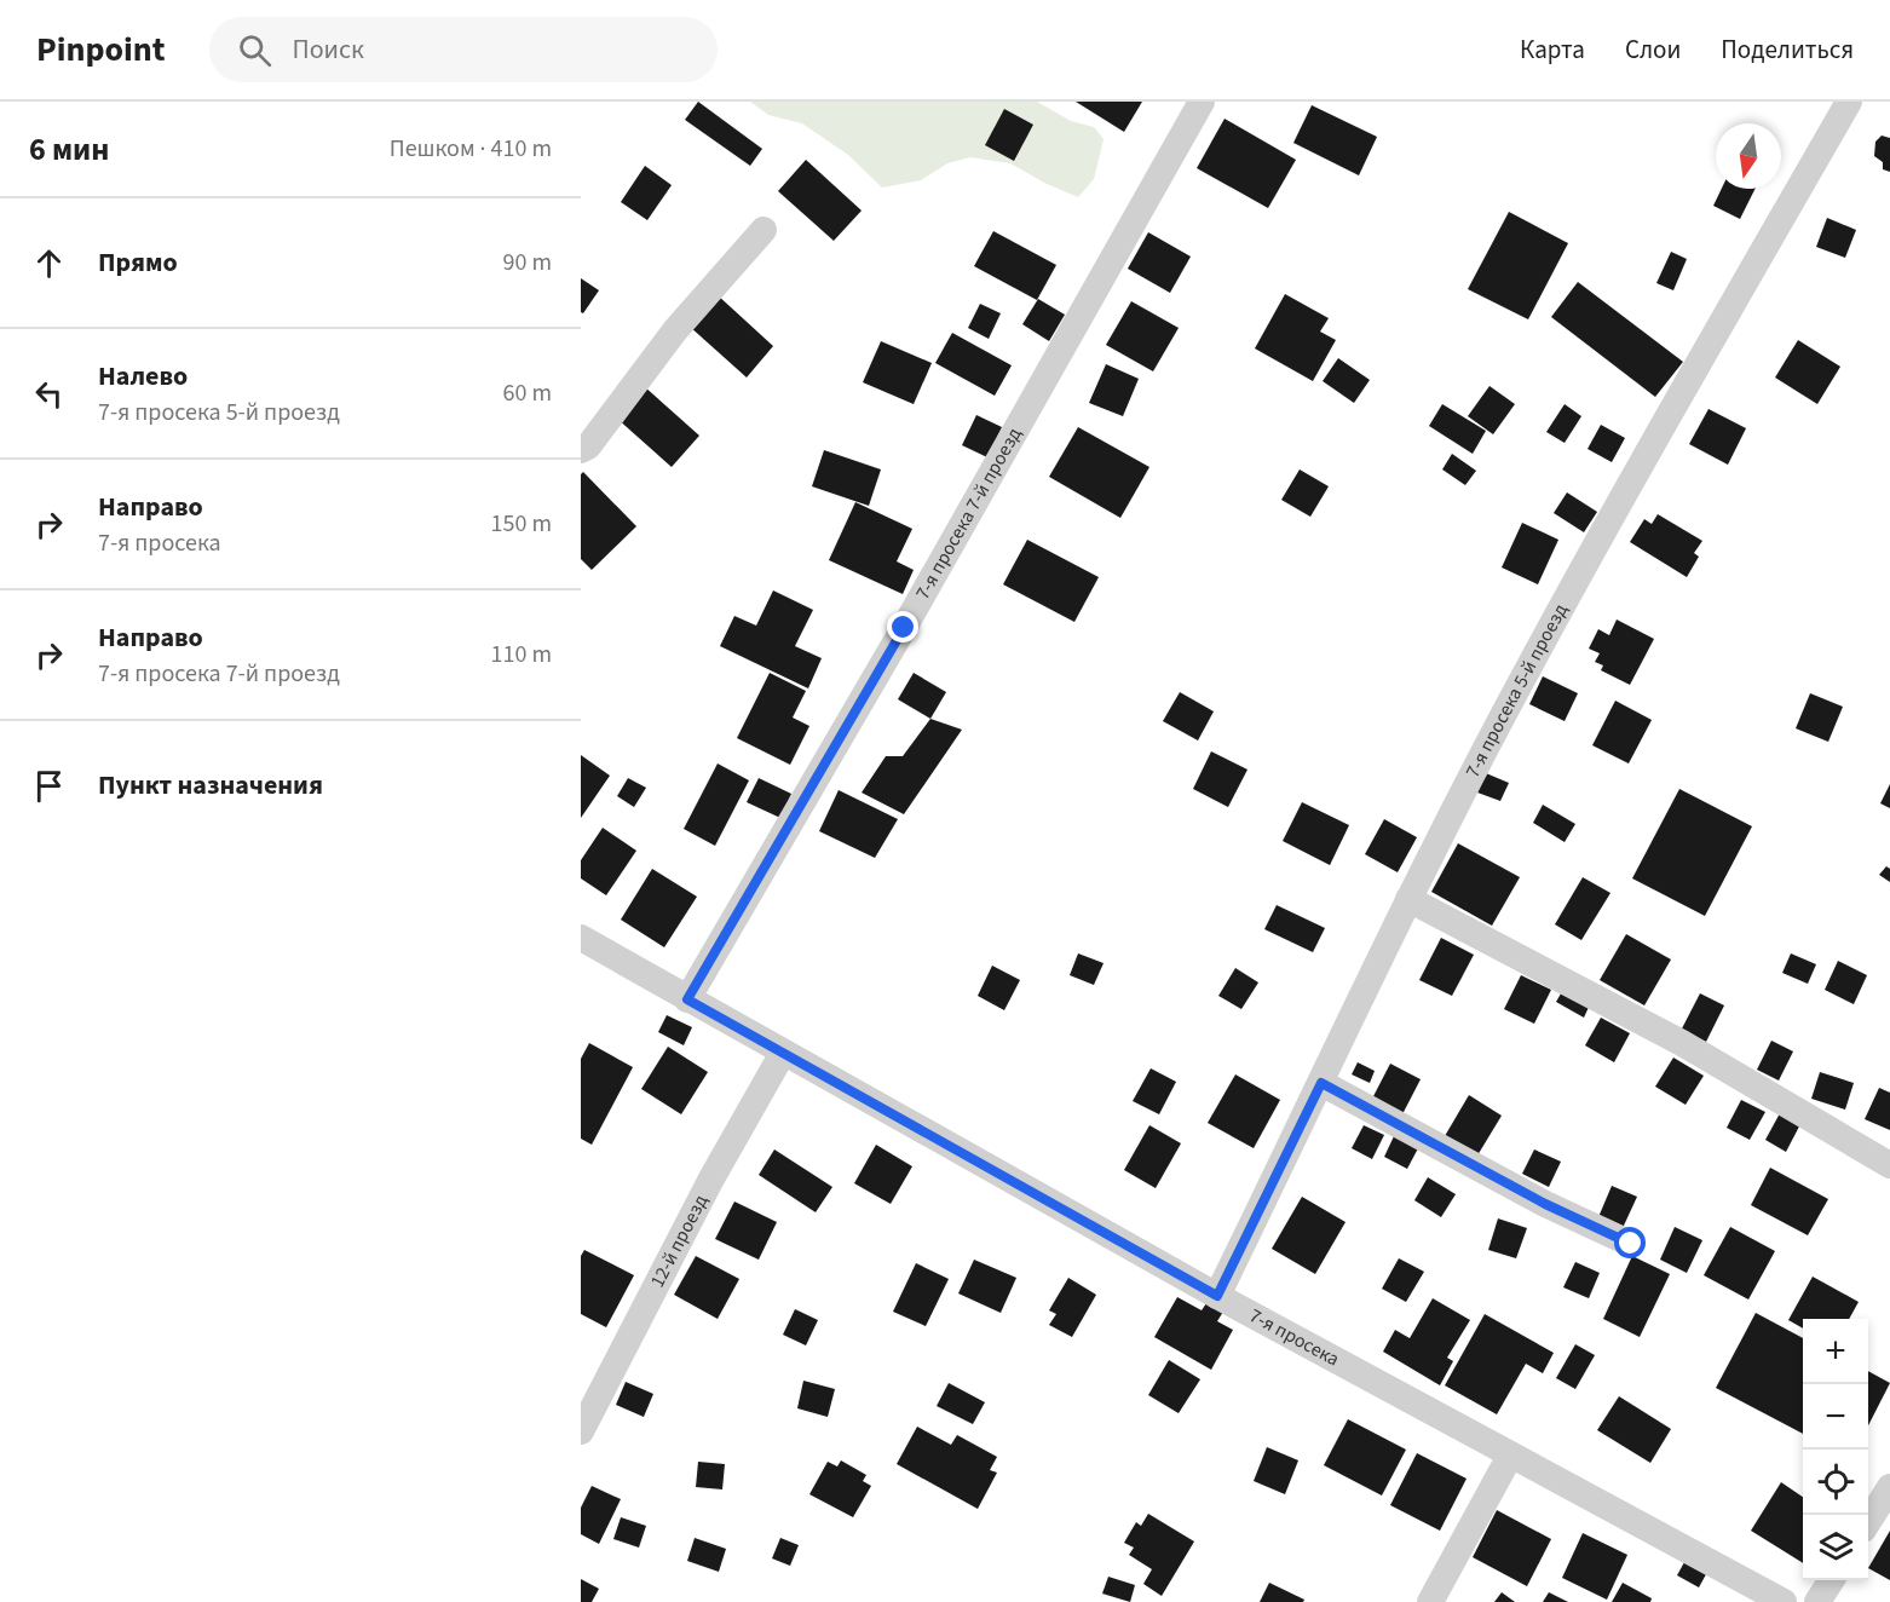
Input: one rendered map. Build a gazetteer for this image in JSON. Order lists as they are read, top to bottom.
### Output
{
  "streets": {
    "street": [
      "7-я просека 7-й проезд",
      "7-я просека 5-й проезд",
      "12-й проезд",
      "7-я просека"
    ]
  },
  "crossings": [
    ["7-я просека 7-й проезд", "7-я просека"],
    ["7-я просека 5-й проезд", "7-я просека"],
    ["12-й проезд", "7-я просека"]
  ],
  "north": "bottom",
  "page": {
    "header": "Pinpoint",
    "search": "Поиск",
    "nav": ["Карта", "Слои", "Поделиться"],
    "heading": ["6 мин", "Пешком · 410 m"],
    "list": [
      ["Прямо", "90 m"],
      ["Налево", "7-я просека 5-й проезд", "60 m"],
      ["Направо", "7-я просека", "150 m"],
      ["Направо", "7-я просека 7-й проезд", "110 m"],
      "Пункт назначения"
    ],
    "map_buttons": ["+", "−"]
  }
}
